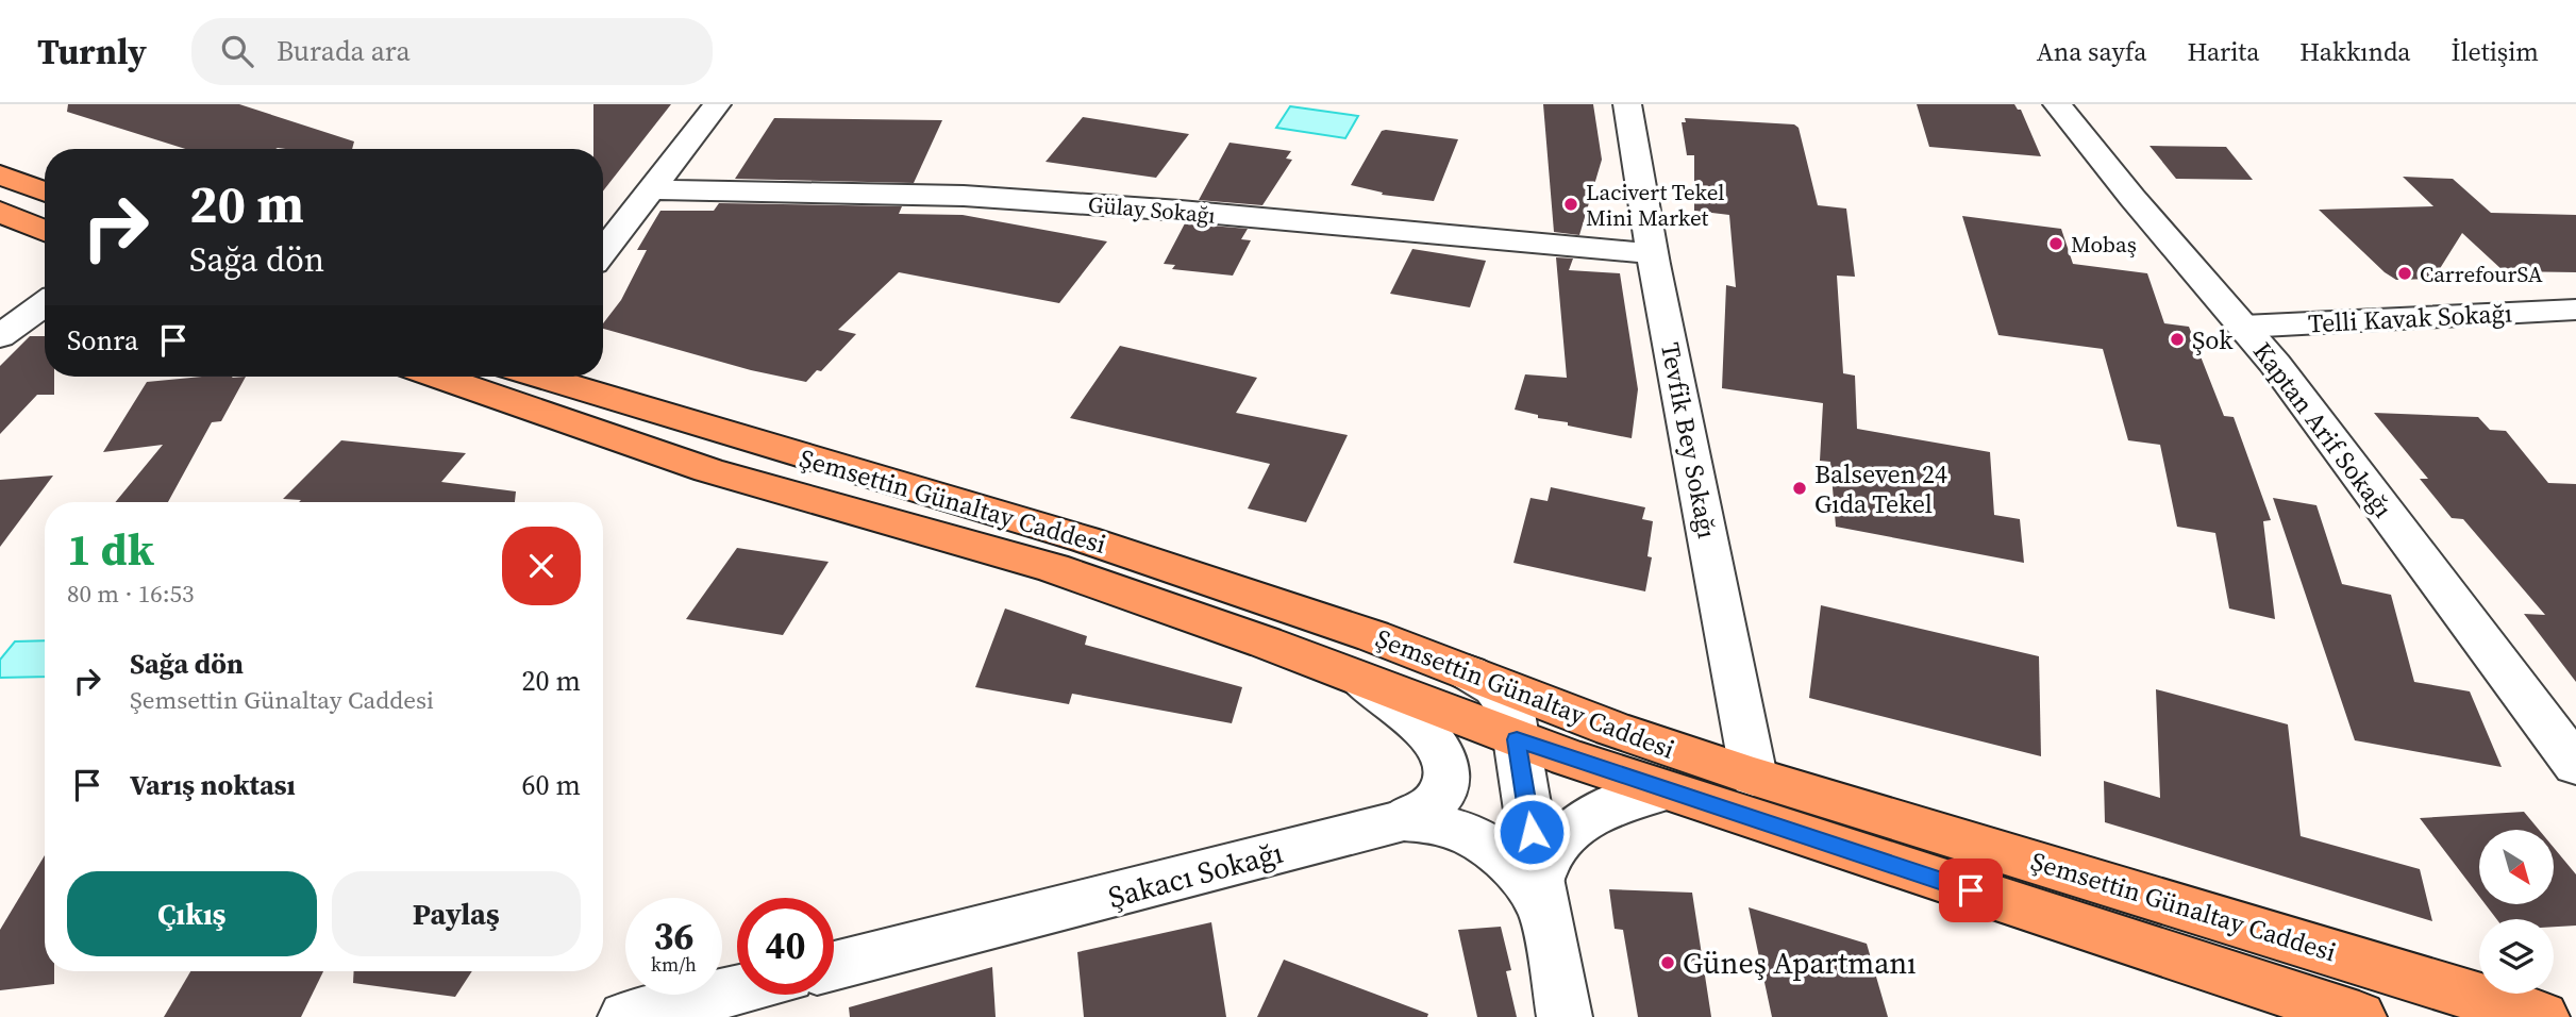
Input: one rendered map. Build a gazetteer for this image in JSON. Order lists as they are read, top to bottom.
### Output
{
  "streets": {
    "main road": ["Şemsettin Günaltay Caddesi"],
    "street": [
      "Gülay Sokağı",
      "Telli Kavak Sokağı",
      "Kaptan Arif Sokağı",
      "Tevfik Bey Sokağı",
      "Şakacı Sokağı"
    ]
  },
  "crossings": [
    ["Gülay Sokağı", "Tevfik Bey Sokağı"],
    ["Telli Kavak Sokağı", "Kaptan Arif Sokağı"],
    ["Tevfik Bey Sokağı", "Şemsettin Günaltay Caddesi"]
  ],
  "places": [
    "Lacivert Tekel Mini Market",
    "Mobaş",
    "CarrefourSA",
    "Şok",
    "Balseven 24 Gıda Tekel",
    "Güneş Apartmanı"
  ],
  "north": "bottom right",
  "page": {
    "header": "Turnly",
    "search": "Burada ara",
    "nav": [
      "Ana sayfa",
      "Harita",
      "Hakkında",
      "İletişim"
    ],
    "turn": ["20 m", "Sağa dön"],
    "then": "Sonra",
    "heading": ["1 dk", "80 m · 16:53"],
    "list": [
      {
        "name": "Sağa dön",
        "note": "Şemsettin Günaltay Caddesi",
        "value": "20 m"
      },
      {
        "name": "Varış noktası",
        "value": "60 m"
      }
    ],
    "buttons": ["Çıkış", "Paylaş"],
    "speed": "36 km/h",
    "limit": "40"
  }
}
